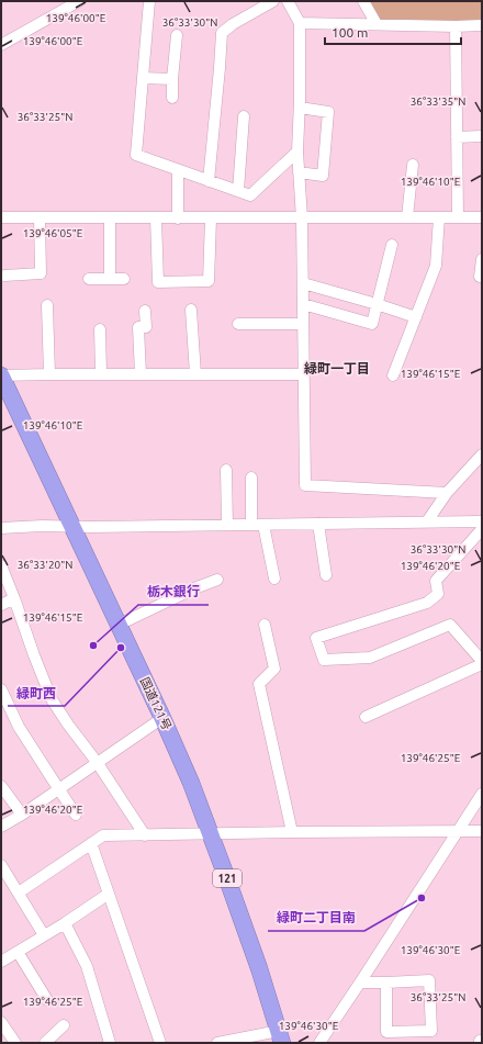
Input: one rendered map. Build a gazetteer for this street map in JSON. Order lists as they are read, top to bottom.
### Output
{
  "streets": {
    "highway": ["国道121号", "121"]
  },
  "districts": ["緑町一丁目"],
  "places": ["栃木銀行", "緑町西", "緑町二丁目南"],
  "scale_bar": "100 m",
  "coordinates": [
    "139°46'00\"E",
    "36°33'30\"N",
    "36°33'35\"N",
    "36°33'25\"N",
    "139°46'10\"E",
    "139°46'05\"E",
    "139°46'15\"E",
    "36°33'20\"N",
    "139°46'20\"E",
    "139°46'25\"E",
    "139°46'30\"E"
  ]
}
